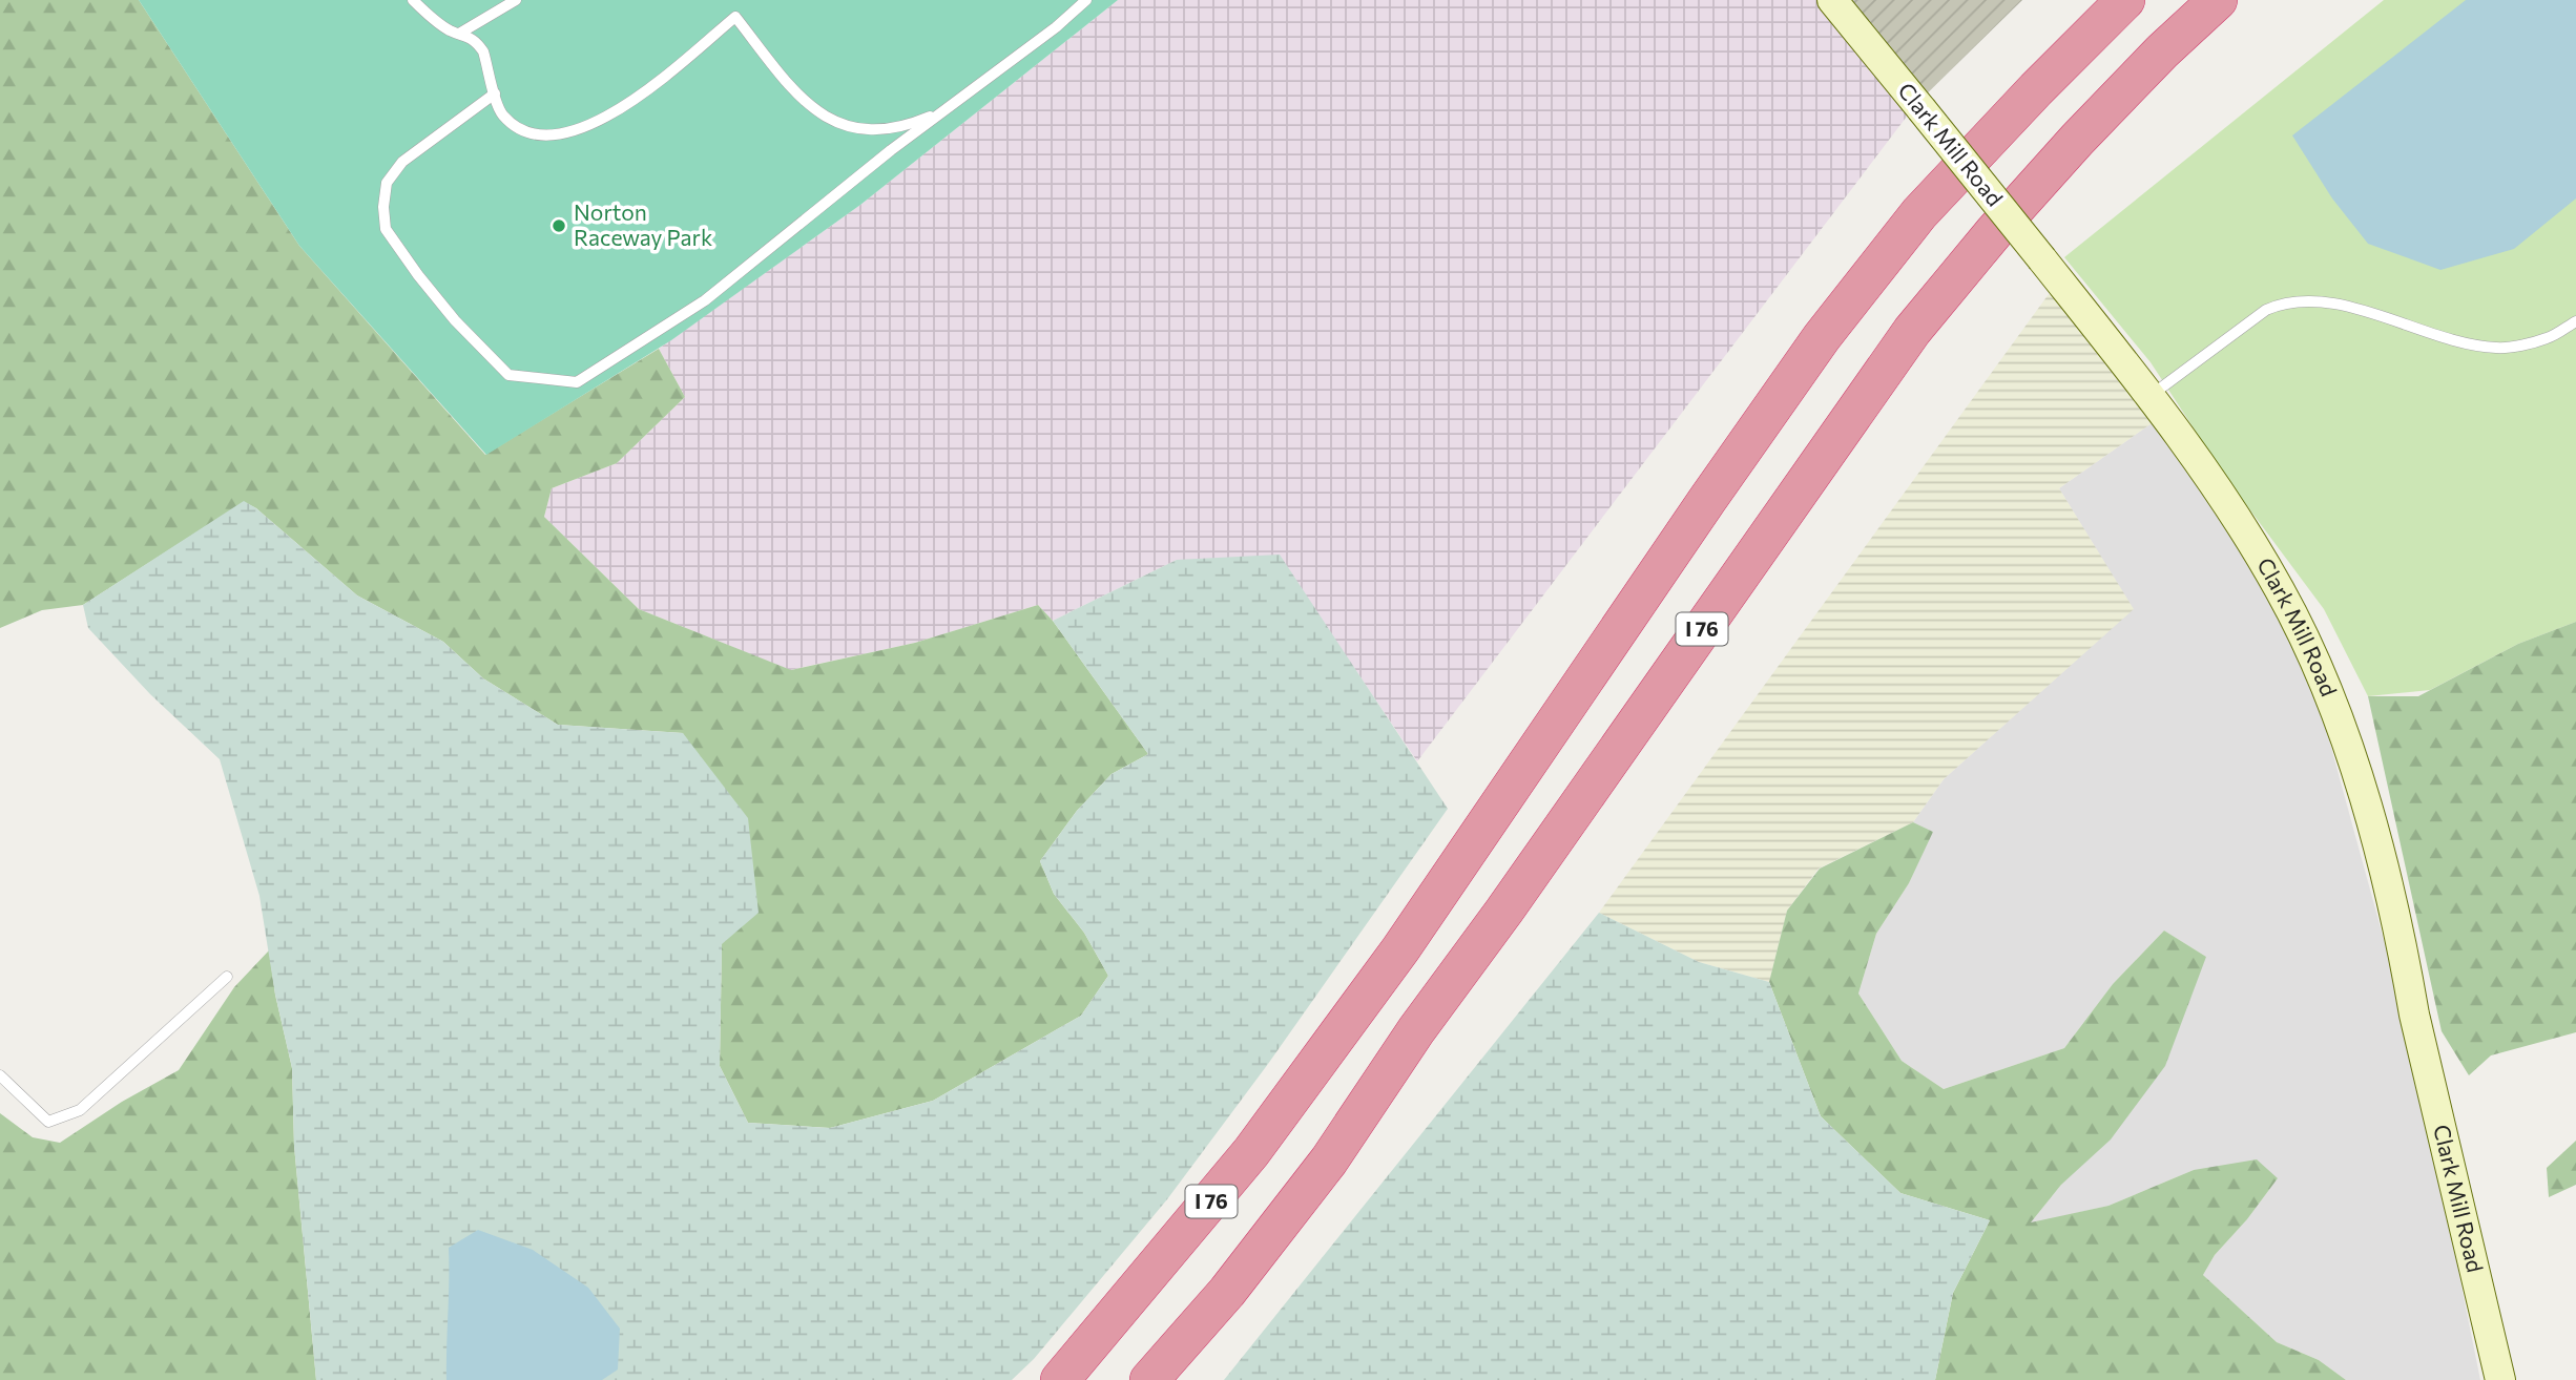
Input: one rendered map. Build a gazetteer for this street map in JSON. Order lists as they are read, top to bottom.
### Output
{
  "streets": {
    "highway": ["I 76"],
    "street": ["Clark Mill Road"]
  },
  "places": ["Norton Raceway Park"]
}
